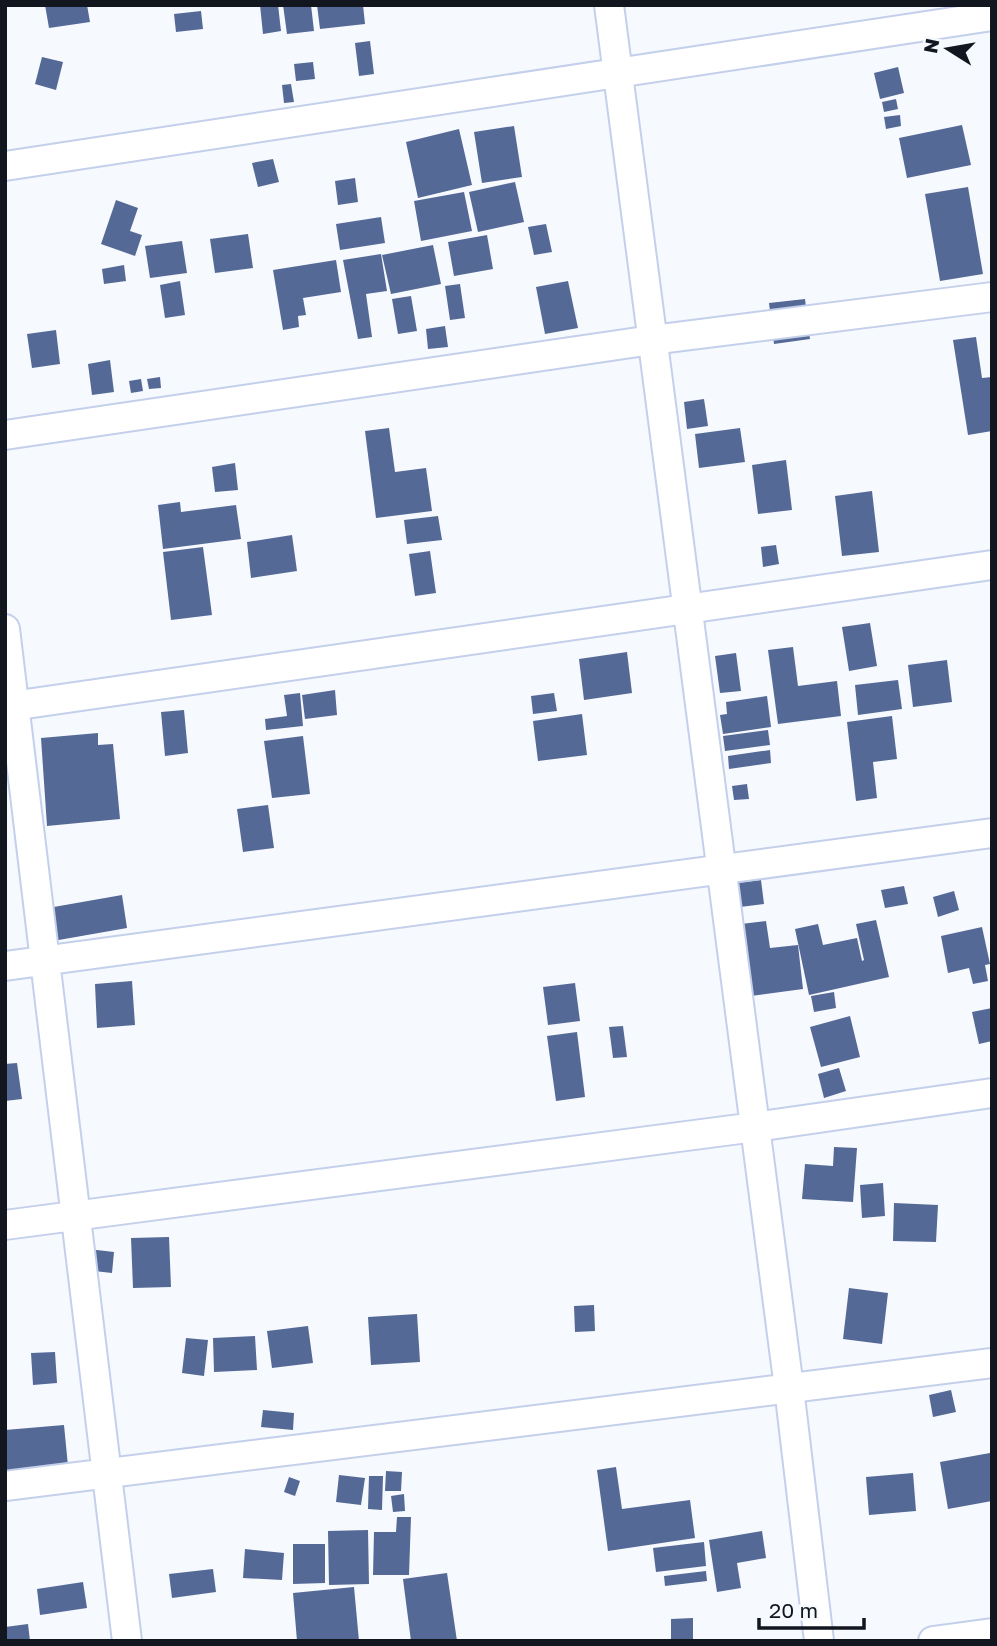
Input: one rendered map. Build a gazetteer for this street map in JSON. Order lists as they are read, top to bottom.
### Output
{
  "scale_bar": "20 m",
  "north": "left"
}
